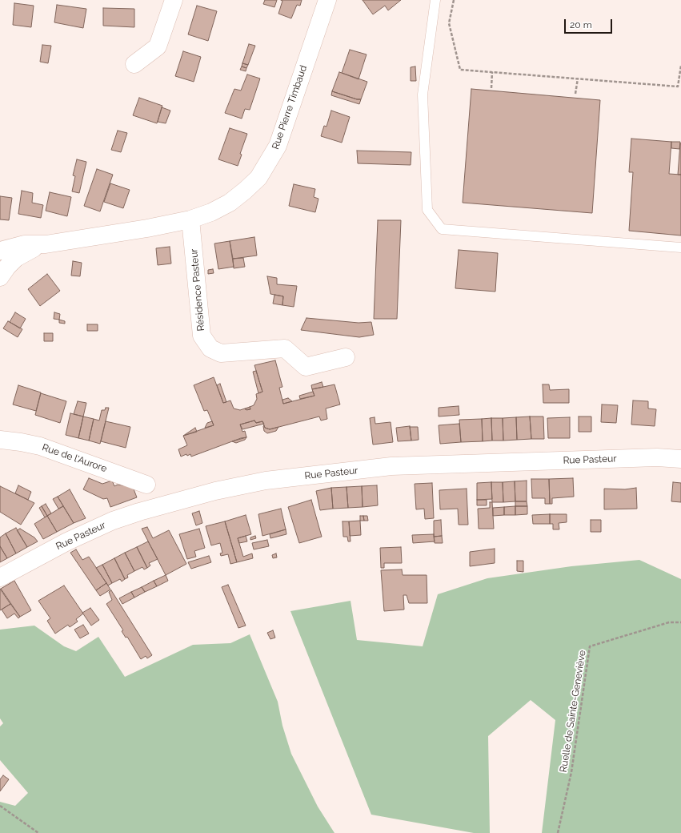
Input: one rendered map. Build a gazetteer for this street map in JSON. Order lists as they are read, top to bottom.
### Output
{
  "streets": {
    "street": [
      "Rue Pierre Timbaud",
      "Résidence Pasteur",
      "Rue de l'Aurore",
      "Rue Pasteur"
    ],
    "path": ["Ruelle de Sainte-Geneviève"]
  },
  "crossings": [
    ["Rue Pierre Timbaud", "Résidence Pasteur"]
  ],
  "scale_bar": "20 m"
}
